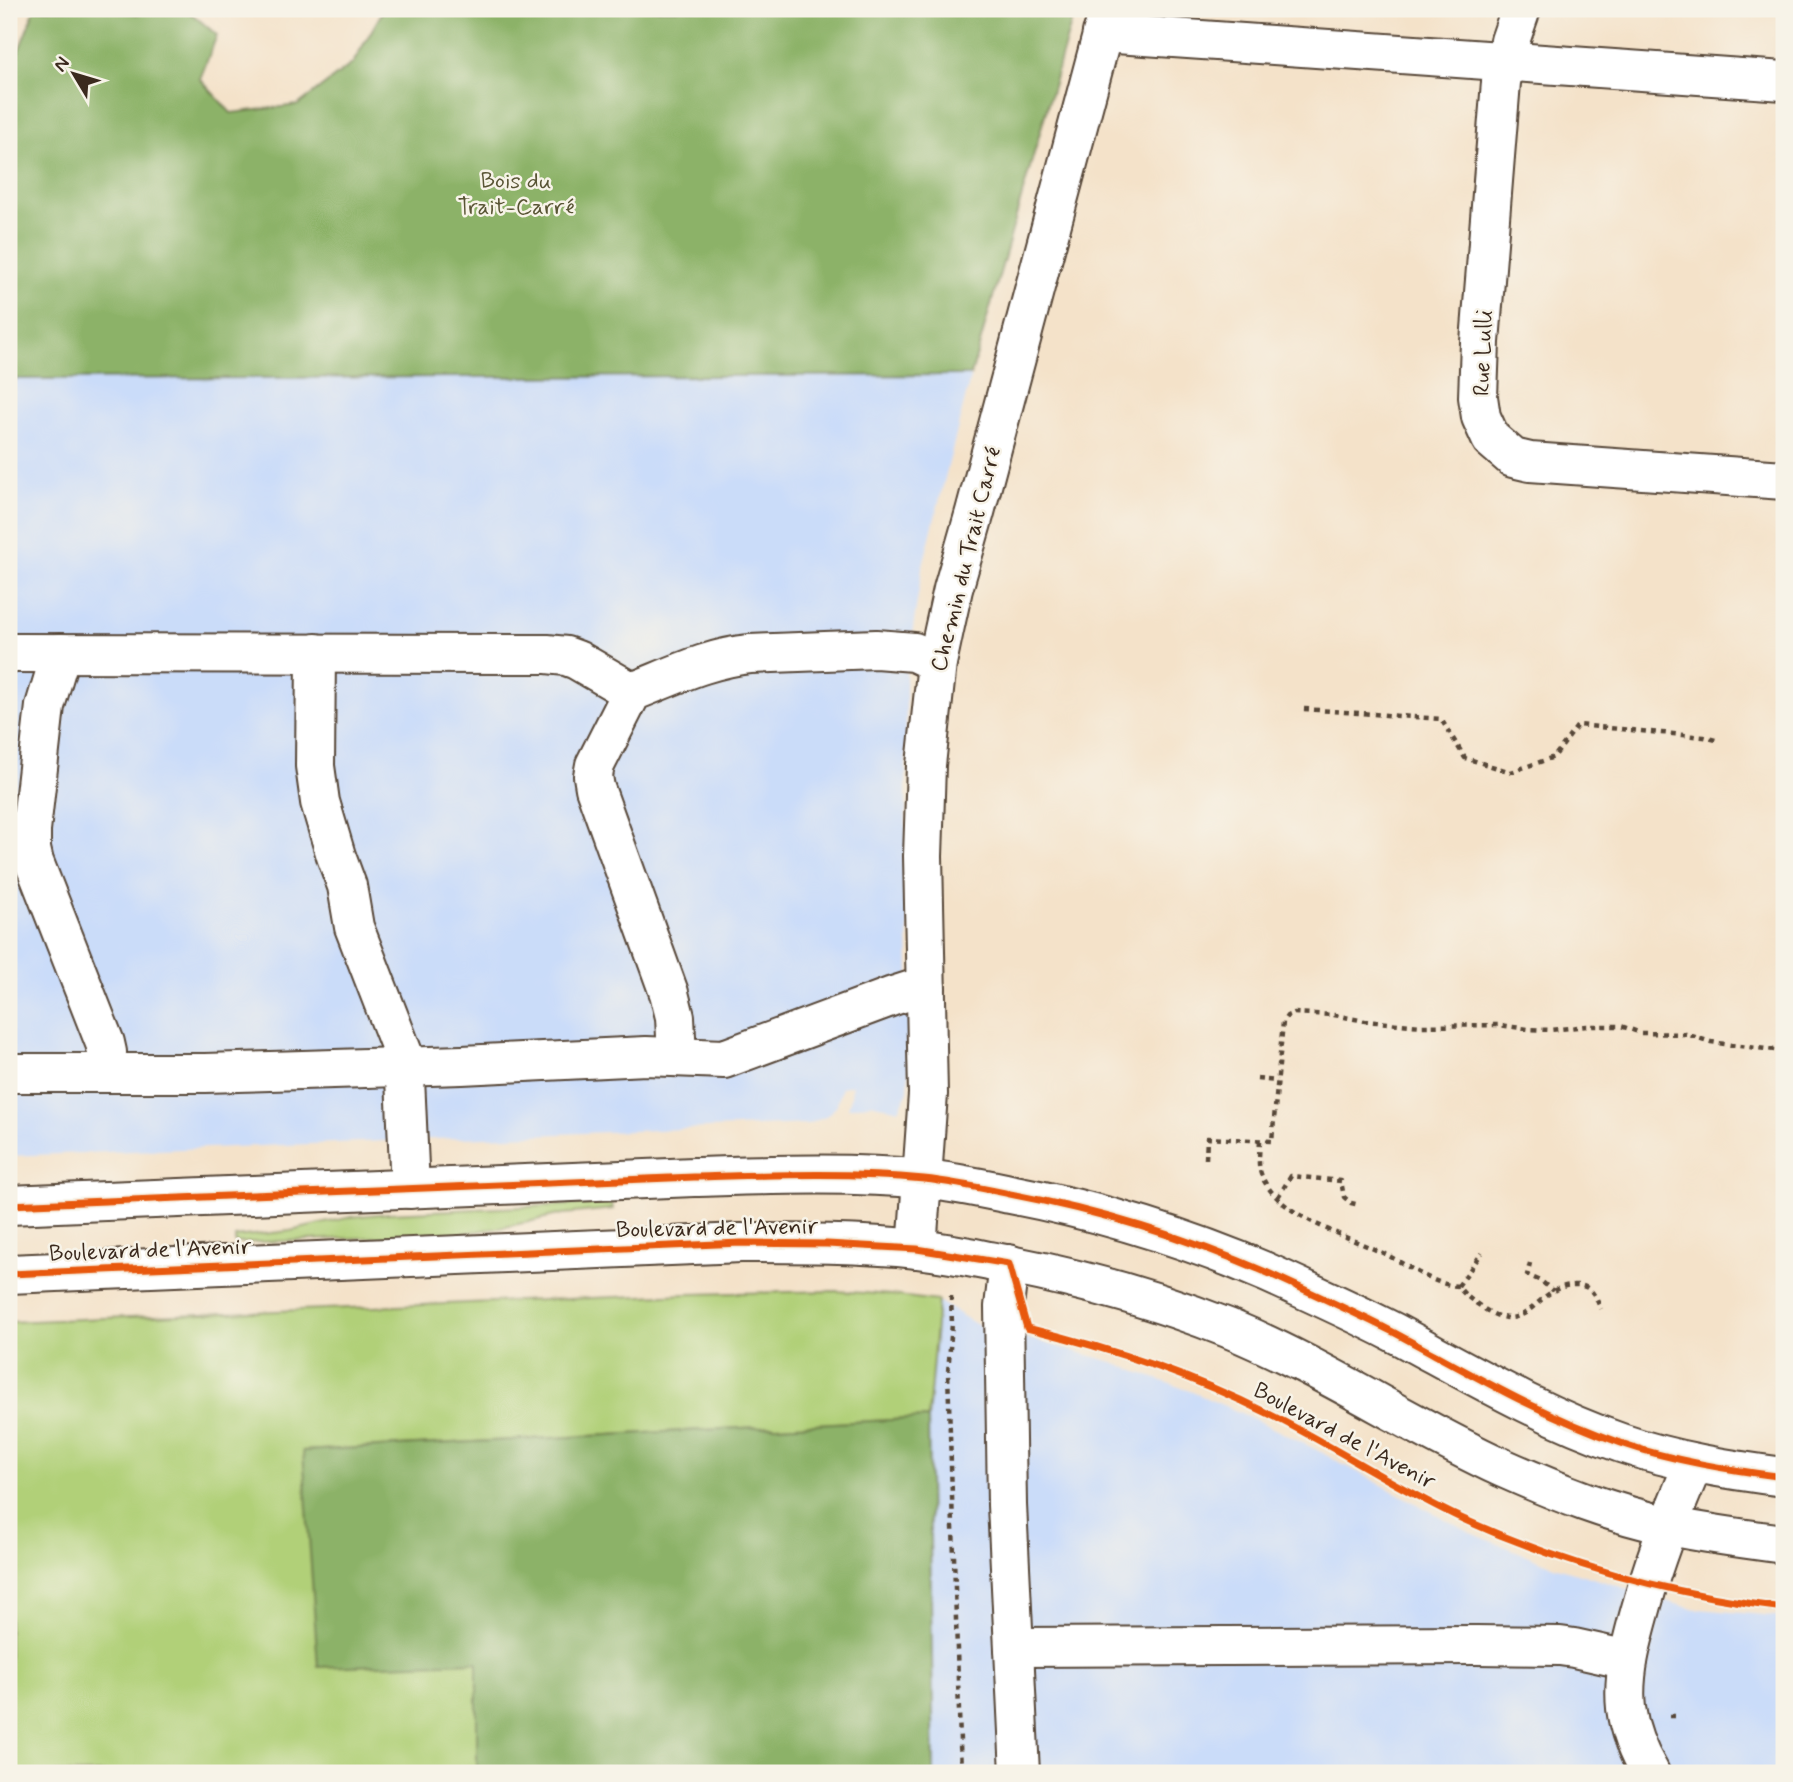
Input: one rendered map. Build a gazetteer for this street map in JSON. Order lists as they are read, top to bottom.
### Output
{
  "streets": {
    "street": ["Rue Lulli", "Chemin du Trait Carré", "Boulevard de l'Avenir"]
  },
  "crossings": [
    ["Chemin du Trait Carré", "Boulevard de l'Avenir"]
  ],
  "parks": ["Bois du Trait-Carré"],
  "north": "top left"
}
